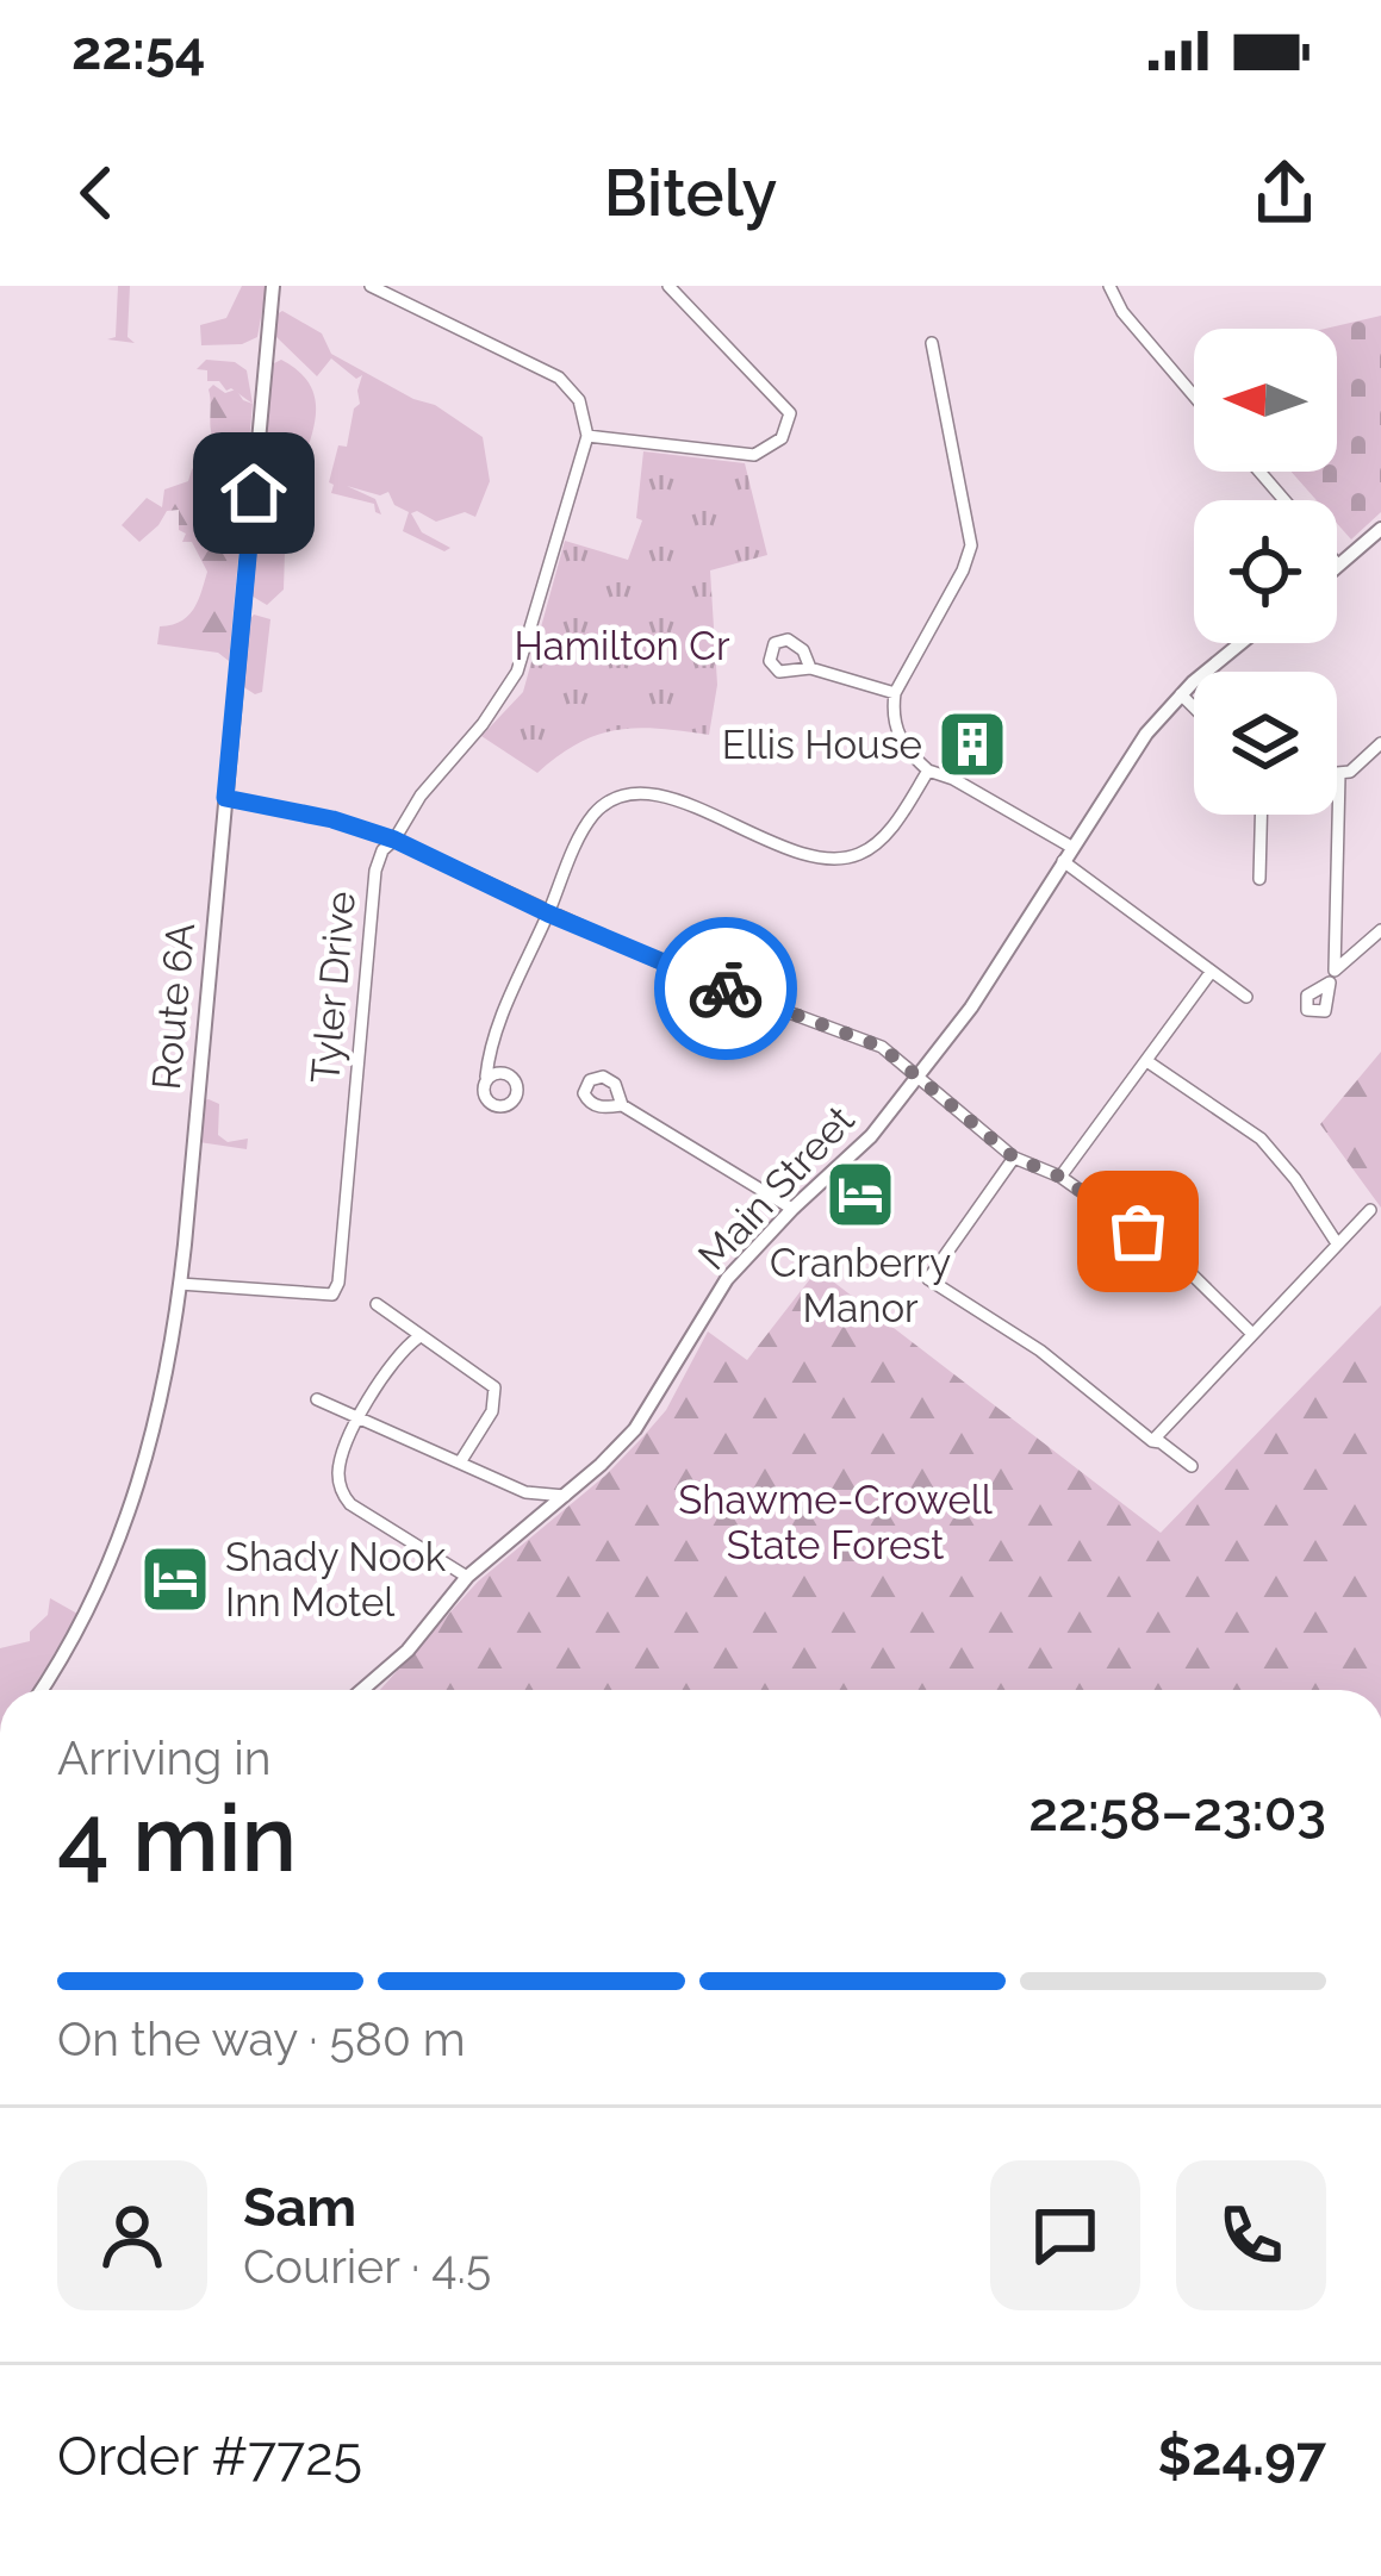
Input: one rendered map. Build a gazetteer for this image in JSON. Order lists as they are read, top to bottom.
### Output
{
  "streets": {
    "main road": ["Route 6A", "Main Street"],
    "street": ["Tyler Drive"]
  },
  "crossings": [
    ["Tyler Drive", "Route 6A"]
  ],
  "parks": ["Hamilton Cr", "Shawme-Crowell State Forest"],
  "places": {
    "building": ["Ellis House"],
    "hotel": ["Cranberry Manor", "Shady Nook Inn Motel"]
  },
  "north": "left",
  "page": {
    "status": "22:54",
    "header": "Bitely",
    "heading": ["4 min", "Arriving in", "22:58–23:03"],
    "panel": [
      "Sam",
      "Courier · 4.5",
      "Order #7725",
      "$24.97"
    ],
    "bar": "On the way · 580 m"
  }
}
